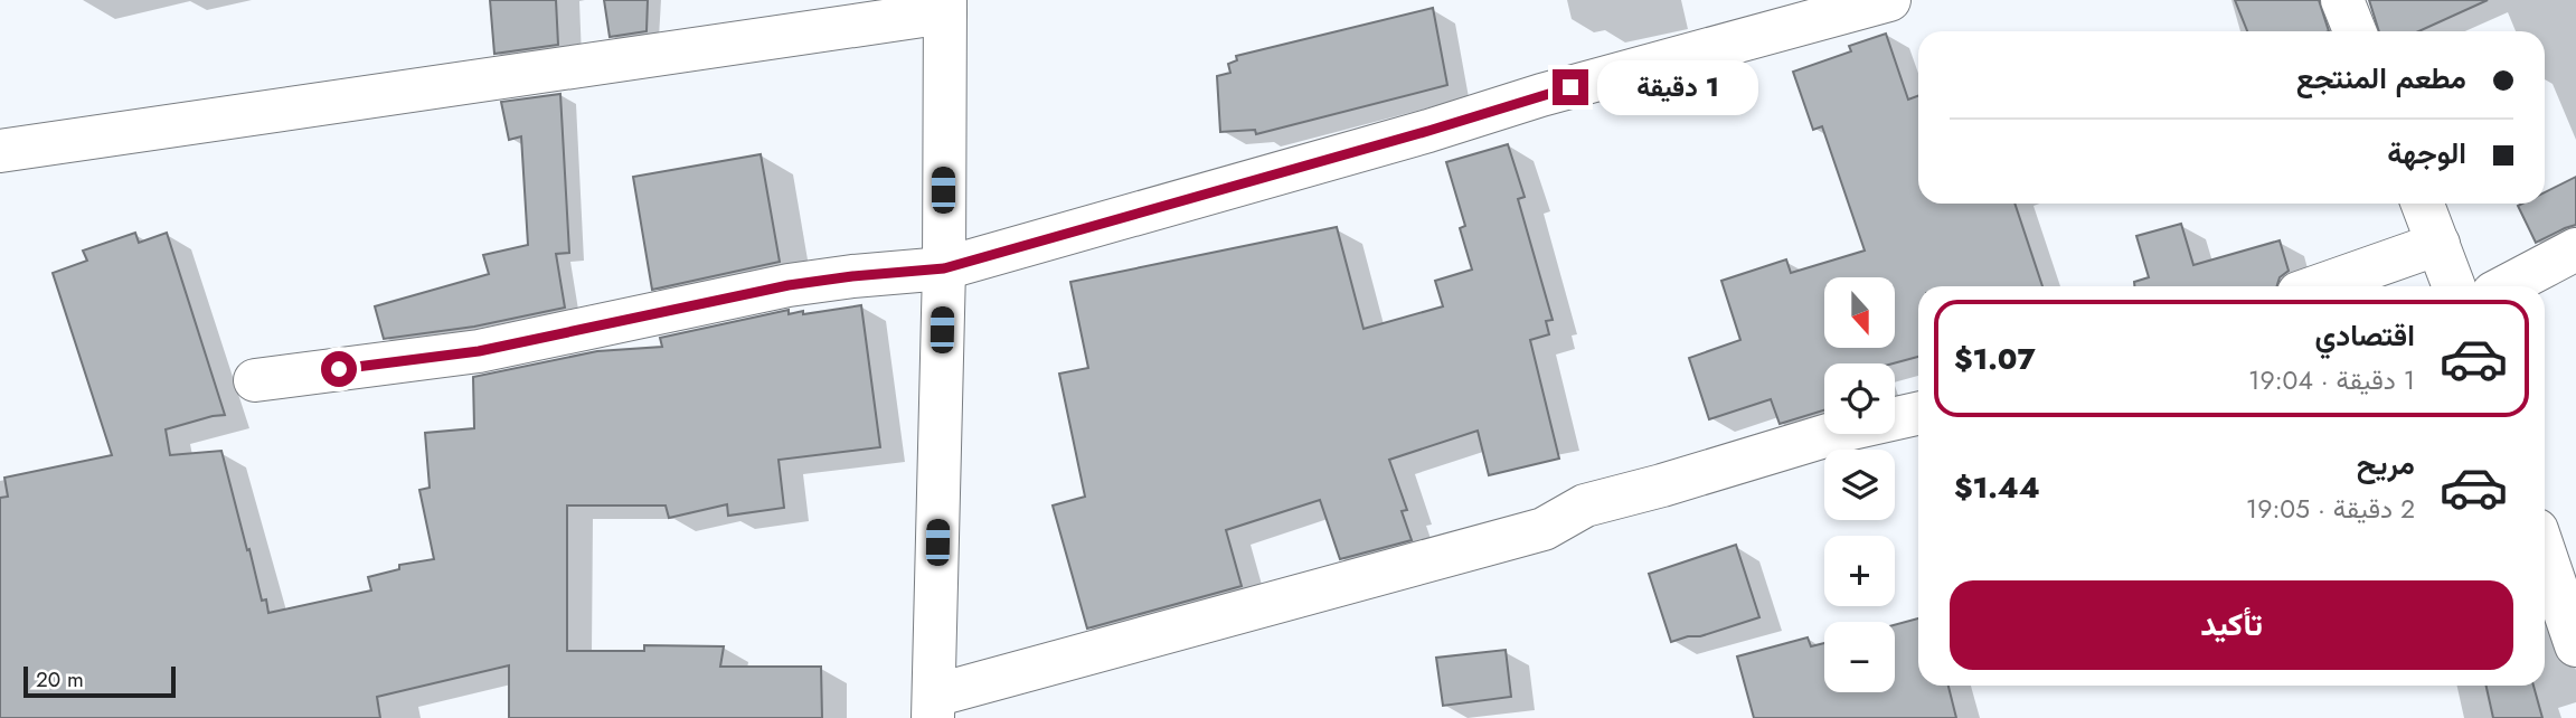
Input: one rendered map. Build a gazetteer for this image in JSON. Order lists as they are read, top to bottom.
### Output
{
  "scale_bar": "20 m",
  "north": "bottom",
  "page": {
    "banner": ["مطعم المنتجع", "الوجهة"],
    "bubble": "1 دقيقة",
    "map_buttons": ["+", "−"],
    "list": [
      {
        "name": "اقتصادي",
        "note": "1 دقيقة · 19:04",
        "value": "$1.07"
      },
      {
        "name": "مريح",
        "note": "2 دقيقة · 19:05",
        "value": "$1.44"
      }
    ],
    "buttons": "تأكيد",
    "scale": "20 m"
  }
}
